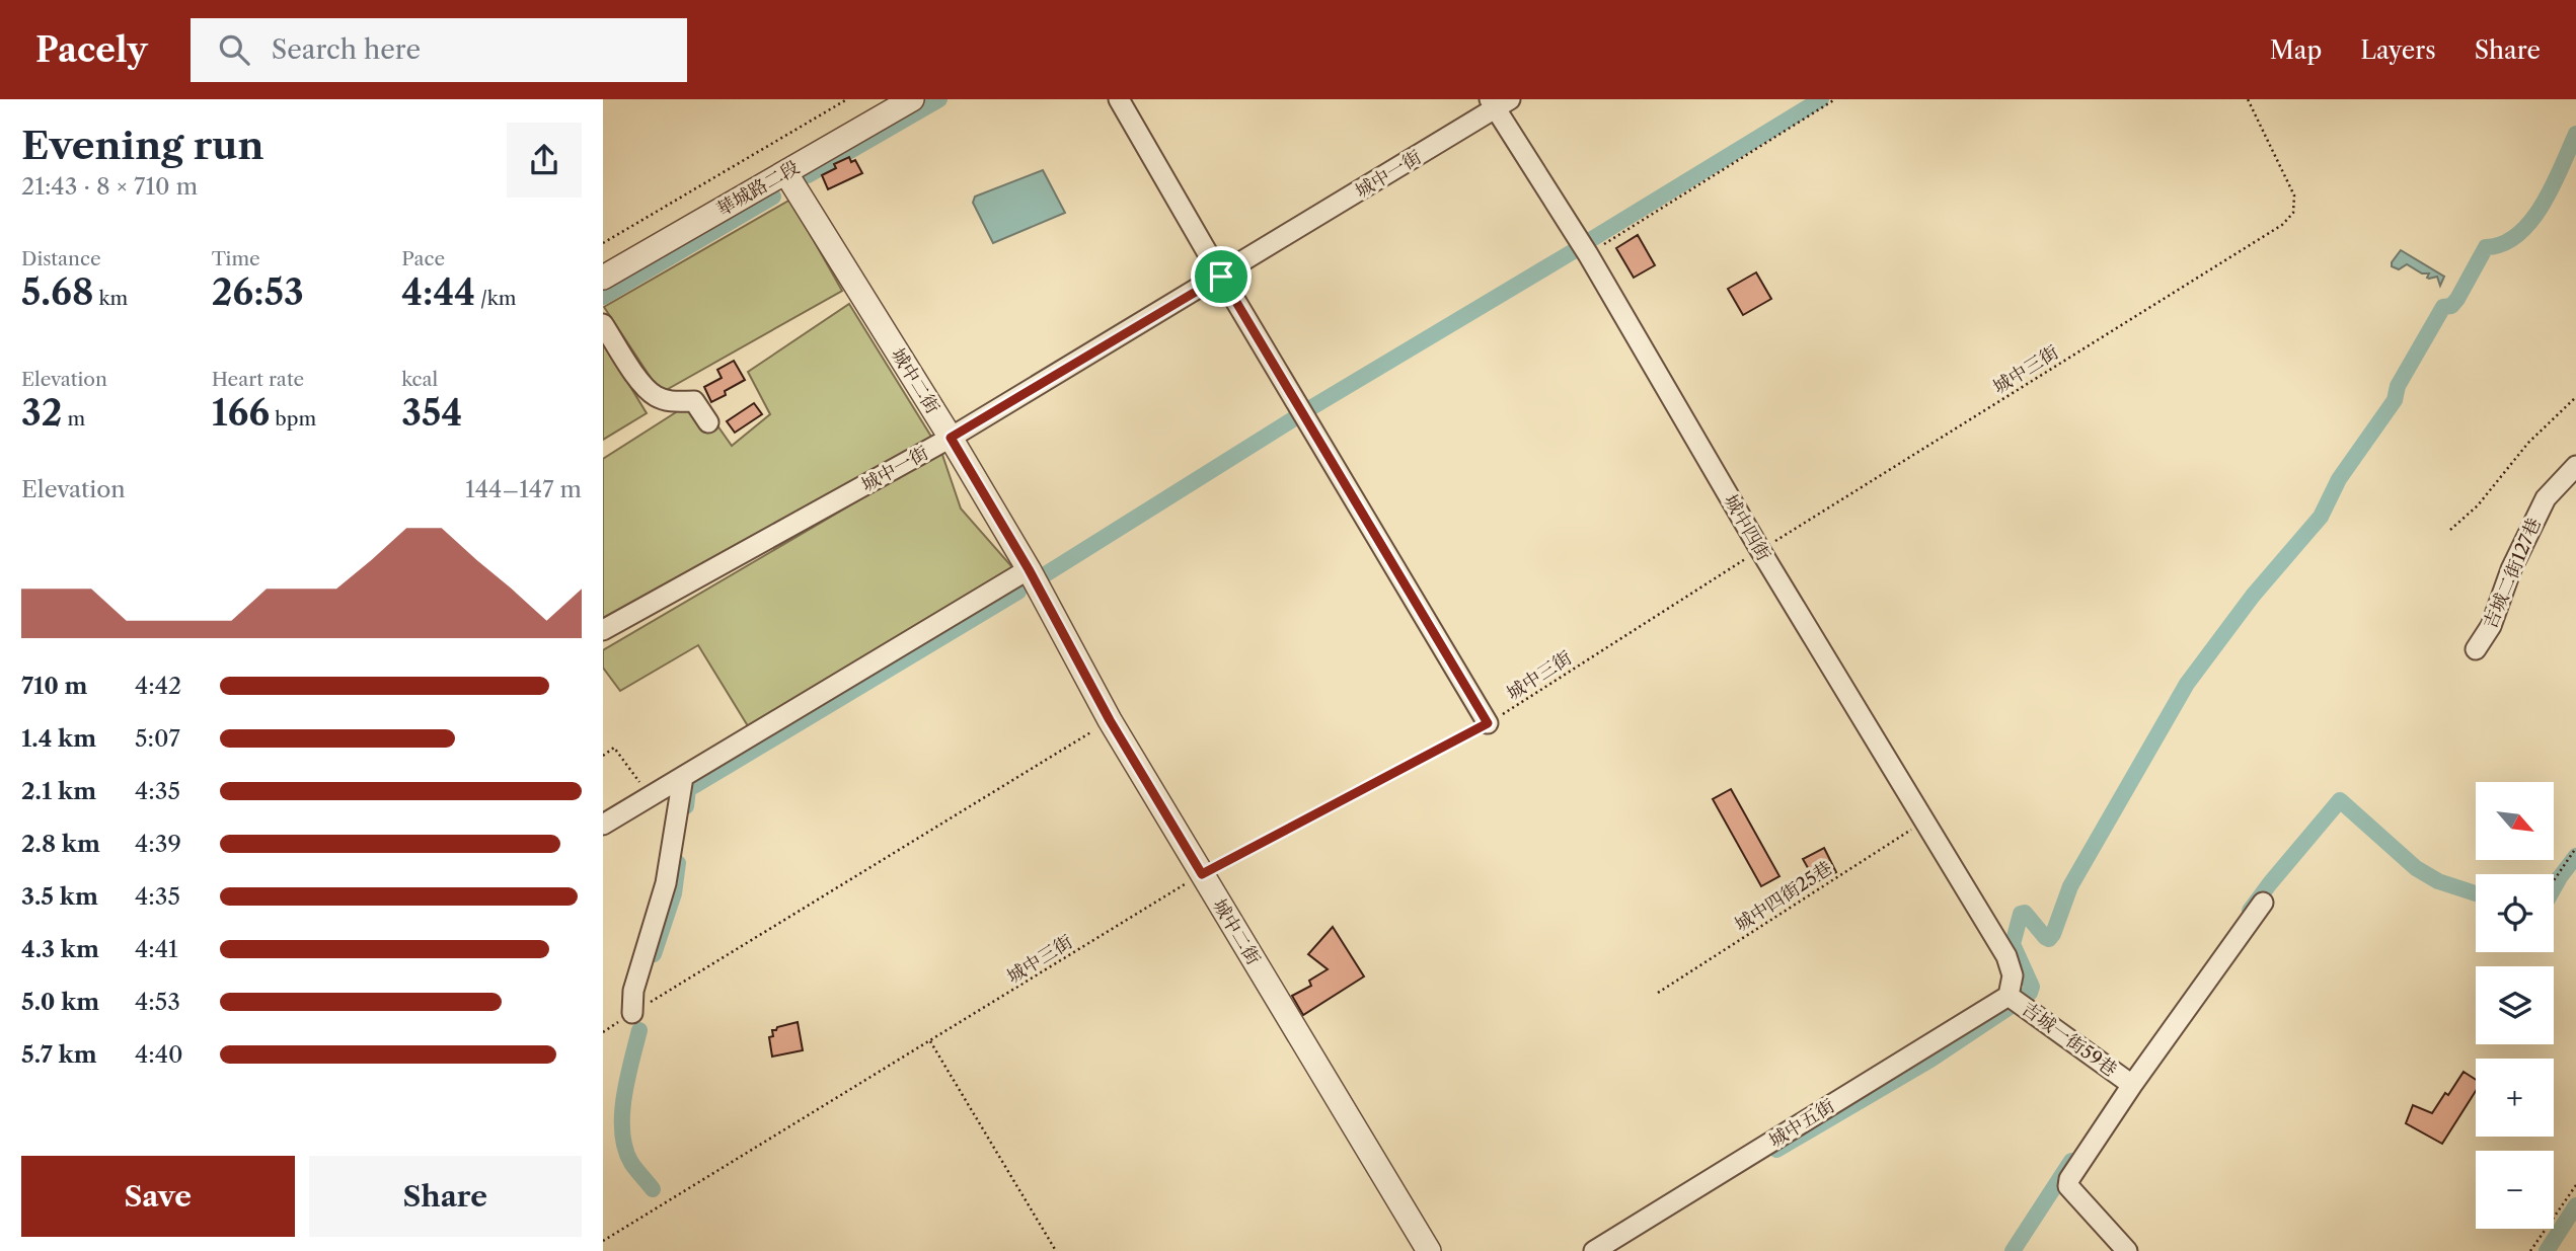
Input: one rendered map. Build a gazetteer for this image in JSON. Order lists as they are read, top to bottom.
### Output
{
  "streets": {
    "street": [
      "城中一街",
      "華城路二段",
      "城中二街",
      "城中四街",
      "吉城二街127巷",
      "吉城一街59巷",
      "城中五街"
    ],
    "path": ["城中三街", "城中四街25巷"]
  },
  "crossings": [
    ["城中一街", "城中二街"],
    ["城中一街", "城中四街"],
    ["華城路二段", "城中二街"],
    ["城中三街", "城中二街"],
    ["城中三街", "城中四街"],
    ["城中四街", "城中四街25巷"],
    ["城中四街", "吉城一街59巷"],
    ["吉城一街59巷", "城中五街"]
  ],
  "north": "bottom right",
  "page": {
    "header": "Pacely",
    "search": "Search here",
    "nav": ["Map", "Layers", "Share"],
    "heading": ["Evening run", "21:43 · 8 × 710 m"],
    "stats": [
      ["Distance", "5.68 km"],
      ["Time", "26:53"],
      ["Pace", "4:44 /km"],
      ["Elevation", "32 m"],
      ["Heart rate", "166 bpm"],
      ["kcal", "354"]
    ],
    "chart": ["Elevation", "144–147 m"],
    "list": [
      {
        "name": "710 m",
        "note": "4:42"
      },
      {
        "name": "1.4 km",
        "note": "5:07"
      },
      {
        "name": "2.1 km",
        "note": "4:35"
      },
      {
        "name": "2.8 km",
        "note": "4:39"
      },
      {
        "name": "3.5 km",
        "note": "4:35"
      },
      {
        "name": "4.3 km",
        "note": "4:41"
      },
      {
        "name": "5.0 km",
        "note": "4:53"
      },
      {
        "name": "5.7 km",
        "note": "4:40"
      }
    ],
    "map_buttons": ["+", "−"],
    "buttons": ["Save", "Share"]
  }
}
